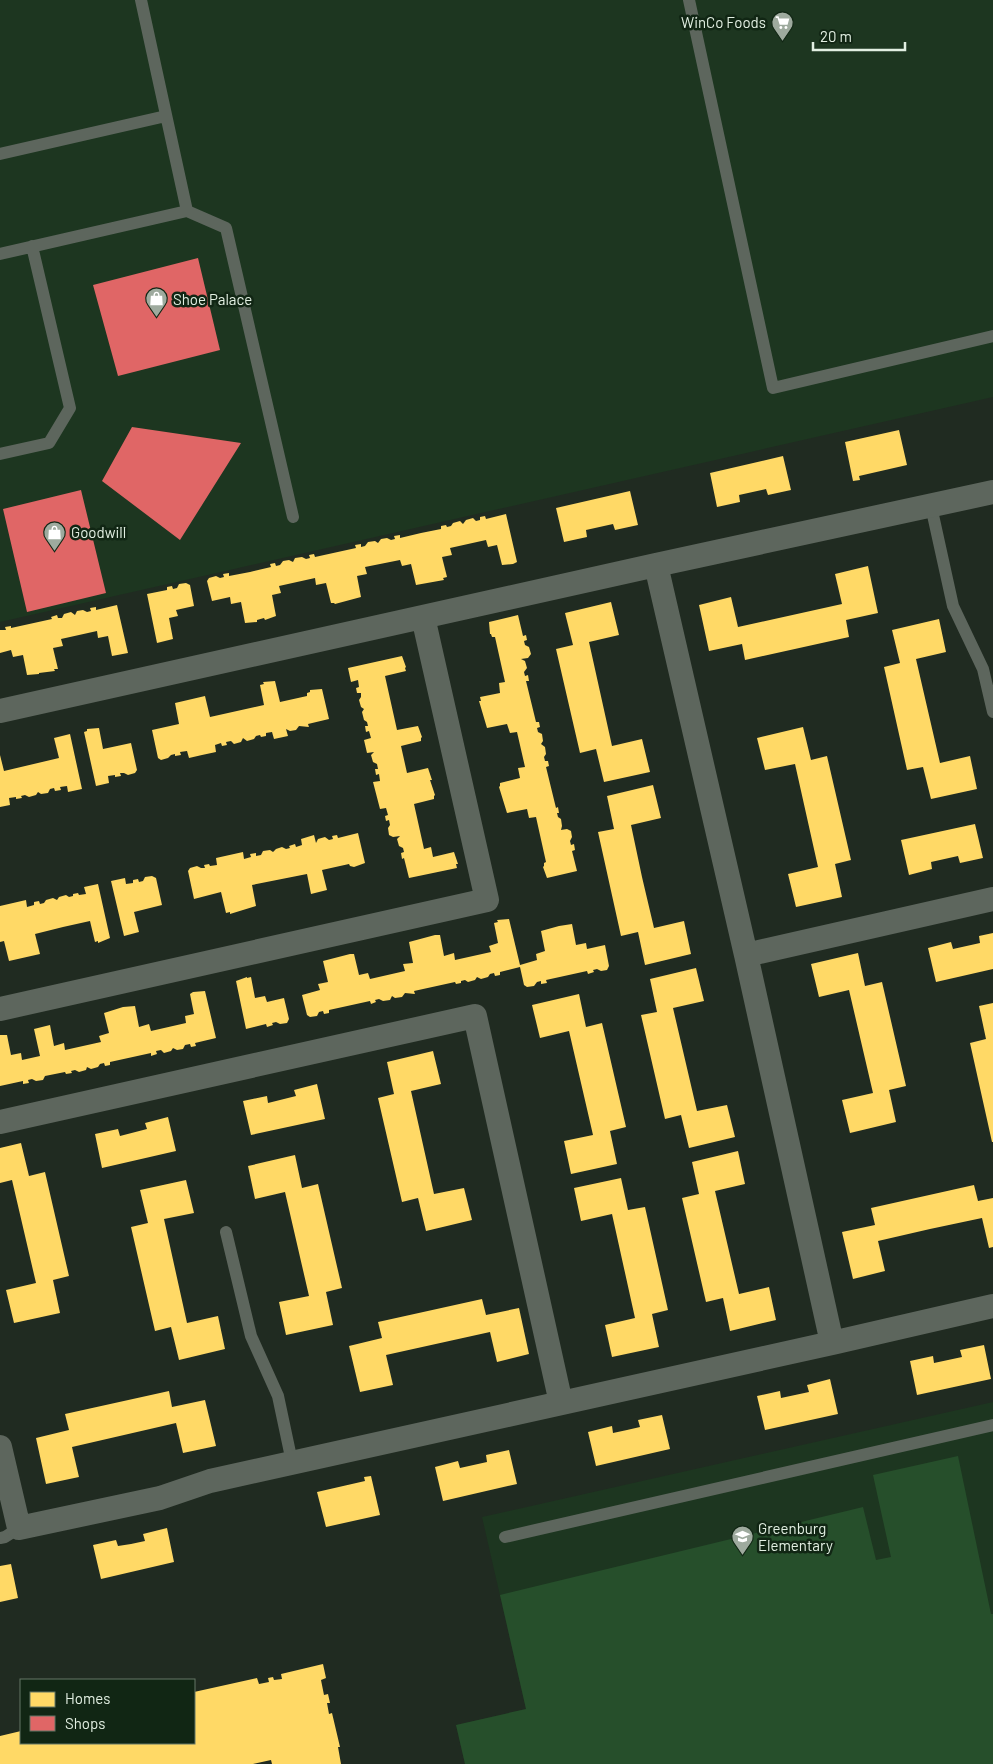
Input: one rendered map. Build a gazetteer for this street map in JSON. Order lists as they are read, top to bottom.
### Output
{
  "places": {
    "supermarket": ["WinCo Foods"],
    "shop": ["Shoe Palace", "Goodwill"],
    "school or university": ["Greenburg Elementary"]
  },
  "legend": ["Homes", "Shops"],
  "scale_bar": "20 m"
}
